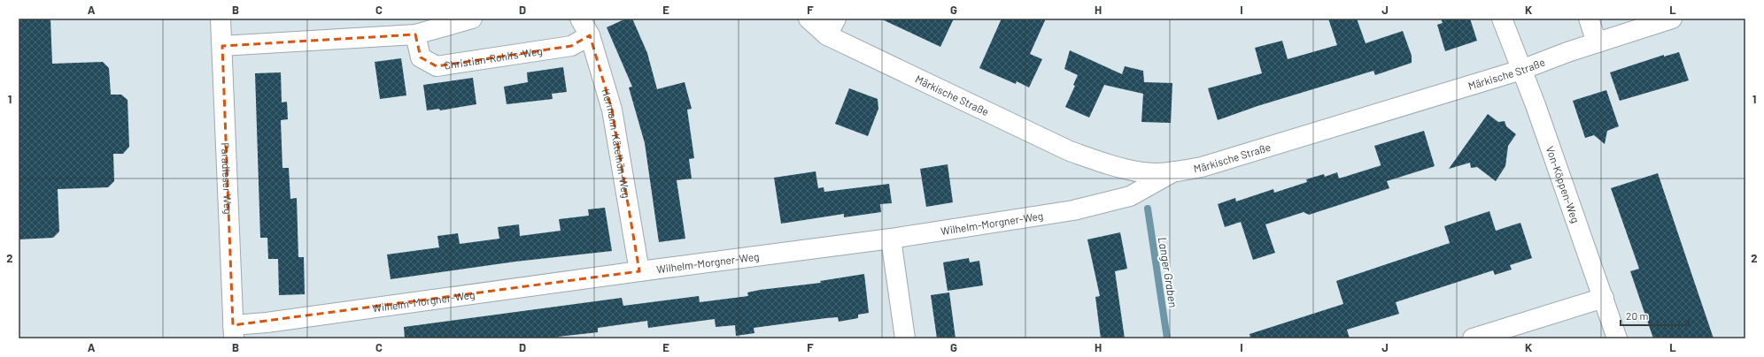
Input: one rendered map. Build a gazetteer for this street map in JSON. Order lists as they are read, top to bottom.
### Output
{
  "streets": {
    "street": [
      "Christian-Rohlfs-Weg",
      "Märkische Straße",
      "Hermann-Kätelhön-Weg",
      "Paradieser Weg",
      "Von-Köppen-Weg",
      "Wilhelm-Morgner-Weg"
    ]
  },
  "crossings": [
    ["Christian-Rohlfs-Weg", "Hermann-Kätelhön-Weg"],
    ["Märkische Straße", "Von-Köppen-Weg"],
    ["Märkische Straße", "Wilhelm-Morgner-Weg"],
    ["Hermann-Kätelhön-Weg", "Wilhelm-Morgner-Weg"],
    ["Paradieser Weg", "Wilhelm-Morgner-Weg"]
  ],
  "water": ["Langer Graben"],
  "scale_bar": "20 m",
  "grid": {
    "columns": [
      "A",
      "B",
      "C",
      "D",
      "E",
      "F",
      "G",
      "H",
      "I",
      "J",
      "K",
      "L"
    ],
    "rows": ["1", "2"]
  }
}
